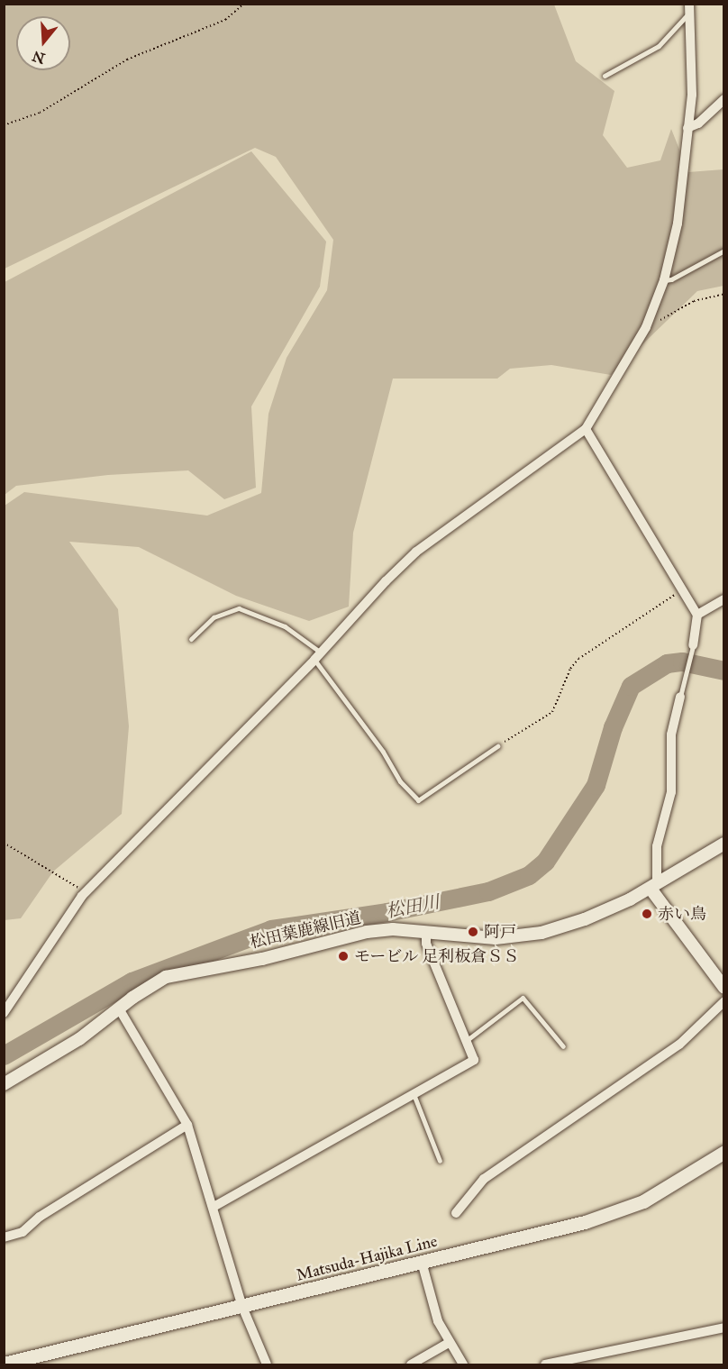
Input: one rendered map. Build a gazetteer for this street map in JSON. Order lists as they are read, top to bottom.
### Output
{
  "streets": {
    "main road": ["Matsuda-Hajika Line"],
    "street": ["松田葉鹿線旧道"]
  },
  "water": ["松田川"],
  "places": ["赤い鳥", "阿戸", "モービル 足利板倉ＳＳ"],
  "north": "bottom"
}
